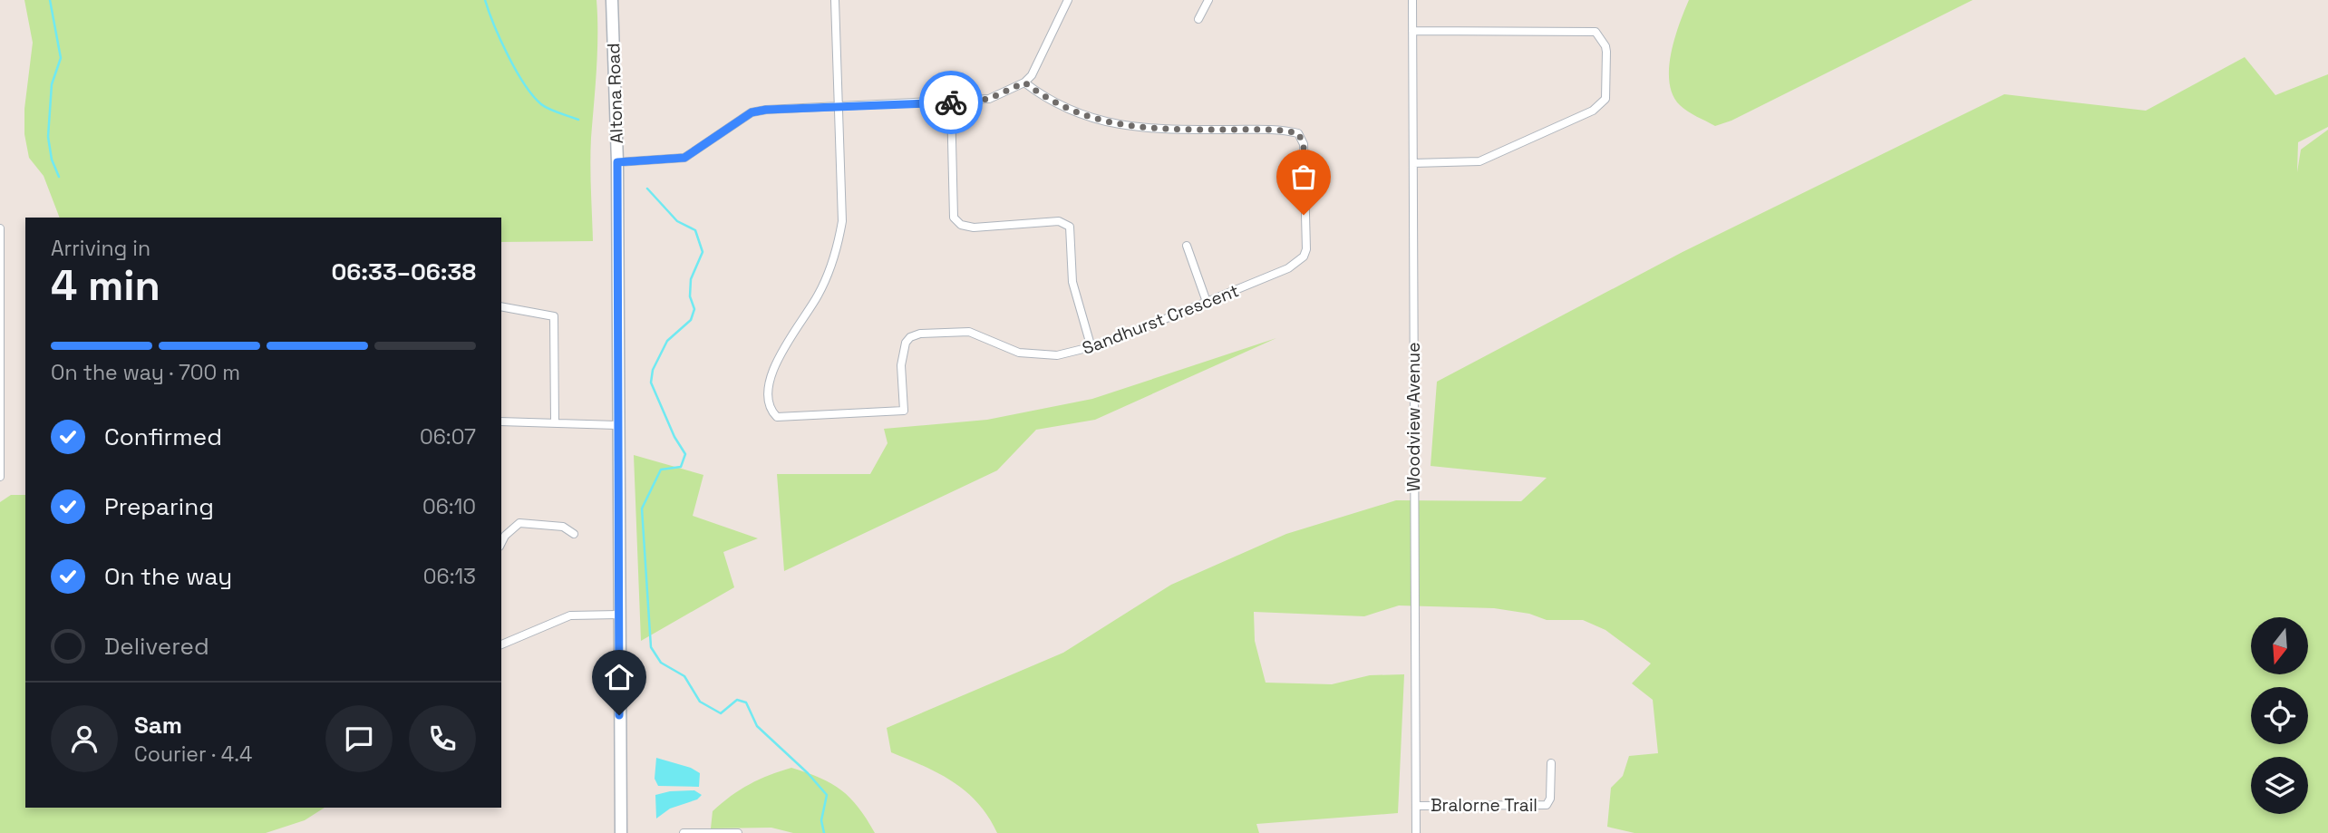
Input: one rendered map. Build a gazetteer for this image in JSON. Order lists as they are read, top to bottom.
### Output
{
  "streets": {
    "main road": ["Altona Road"],
    "street": ["Sandhurst Crescent", "Woodview Avenue", "Bralorne Trail"]
  },
  "crossings": [
    ["Woodview Avenue", "Bralorne Trail"]
  ],
  "north": "bottom",
  "page": {
    "heading": ["4 min", "Arriving in", "06:33–06:38"],
    "panel": ["Sam", "Courier · 4.4"],
    "bar": "On the way · 700 m",
    "list": [
      ["Confirmed", "06:07"],
      ["Preparing", "06:10"],
      ["On the way", "06:13"],
      "Delivered"
    ]
  }
}
